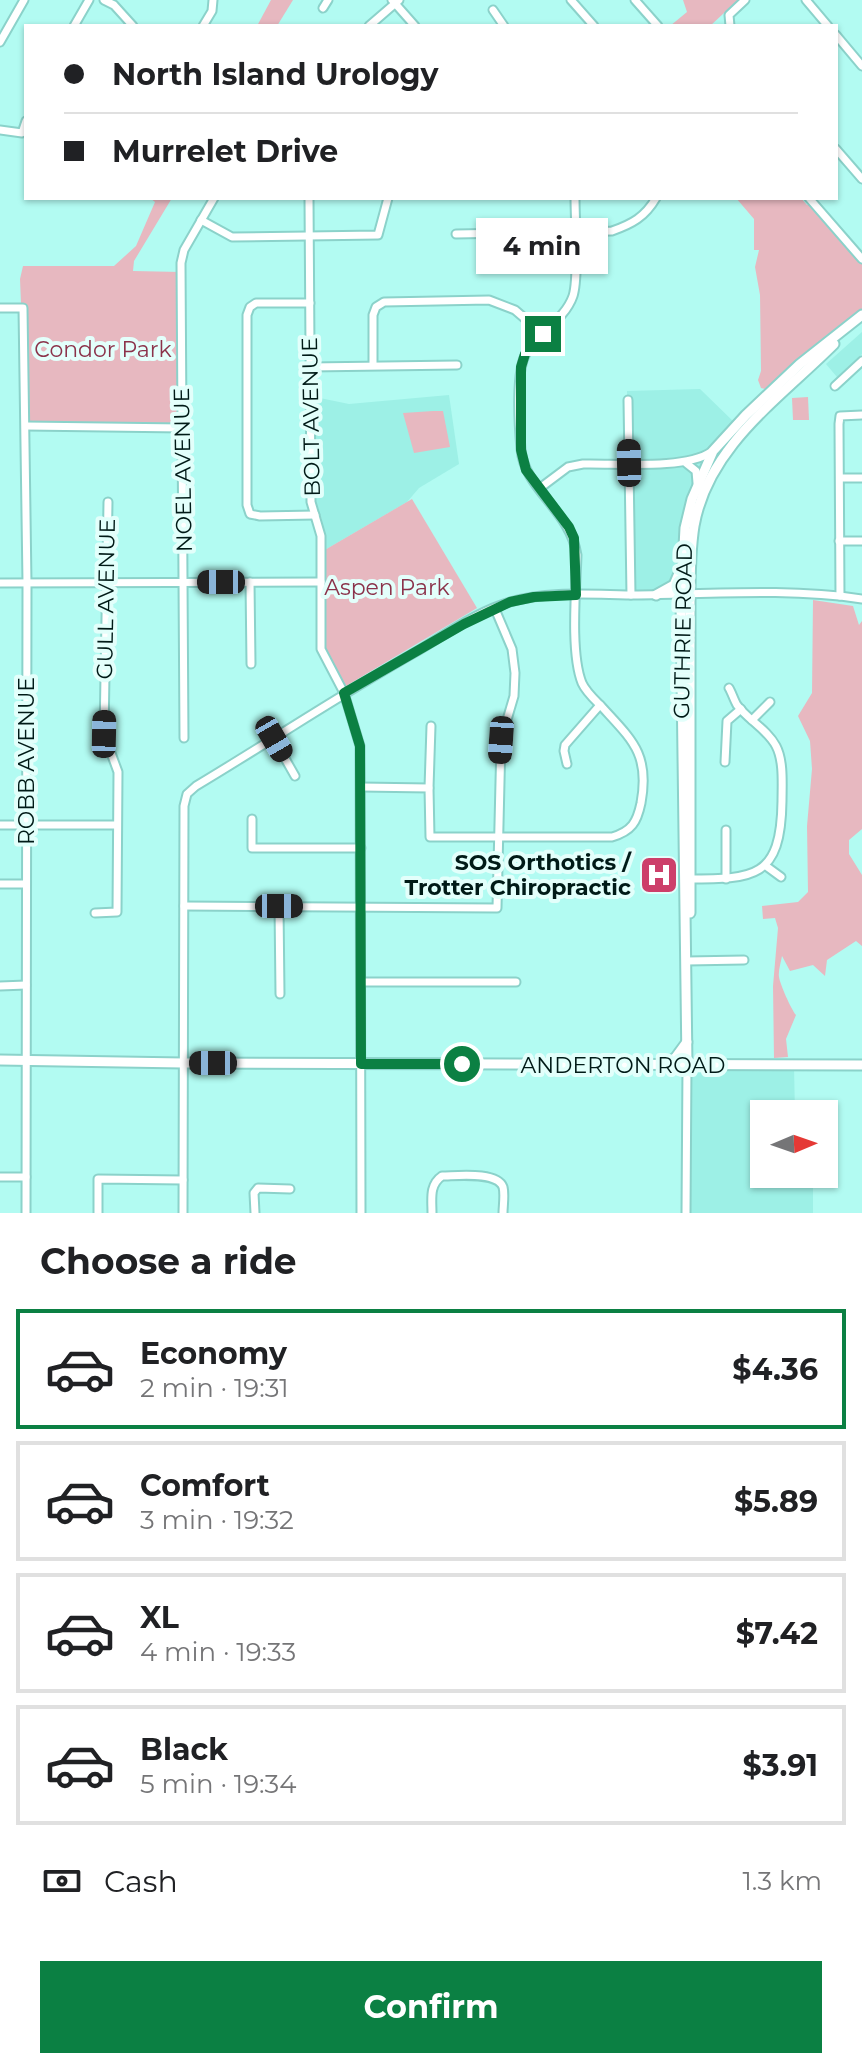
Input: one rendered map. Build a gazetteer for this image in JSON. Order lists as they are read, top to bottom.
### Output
{
  "streets": {
    "main road": ["GUTHRIE ROAD", "ANDERTON ROAD"],
    "street": [
      "BOLT AVENUE",
      "NOEL AVENUE",
      "GULL AVENUE",
      "ROBB AVENUE"
    ]
  },
  "crossings": [
    ["BOLT AVENUE", "ANDERTON ROAD"],
    ["GUTHRIE ROAD", "ANDERTON ROAD"],
    ["ROBB AVENUE", "ANDERTON ROAD"]
  ],
  "parks": ["Condor Park", "Aspen Park"],
  "places": {
    "hospital": ["SOS Orthotics / Trotter Chiropractic"]
  },
  "north": "right",
  "page": {
    "banner": ["North Island Urology", "Murrelet Drive"],
    "bubble": "4 min",
    "heading": "Choose a ride",
    "list": [
      {
        "name": "Economy",
        "note": "2 min · 19:31",
        "value": "$4.36"
      },
      {
        "name": "Comfort",
        "note": "3 min · 19:32",
        "value": "$5.89"
      },
      {
        "name": "XL",
        "note": "4 min · 19:33",
        "value": "$7.42"
      },
      {
        "name": "Black",
        "note": "5 min · 19:34",
        "value": "$3.91"
      }
    ],
    "pay": ["Cash", "1.3 km"],
    "buttons": "Confirm"
  }
}
